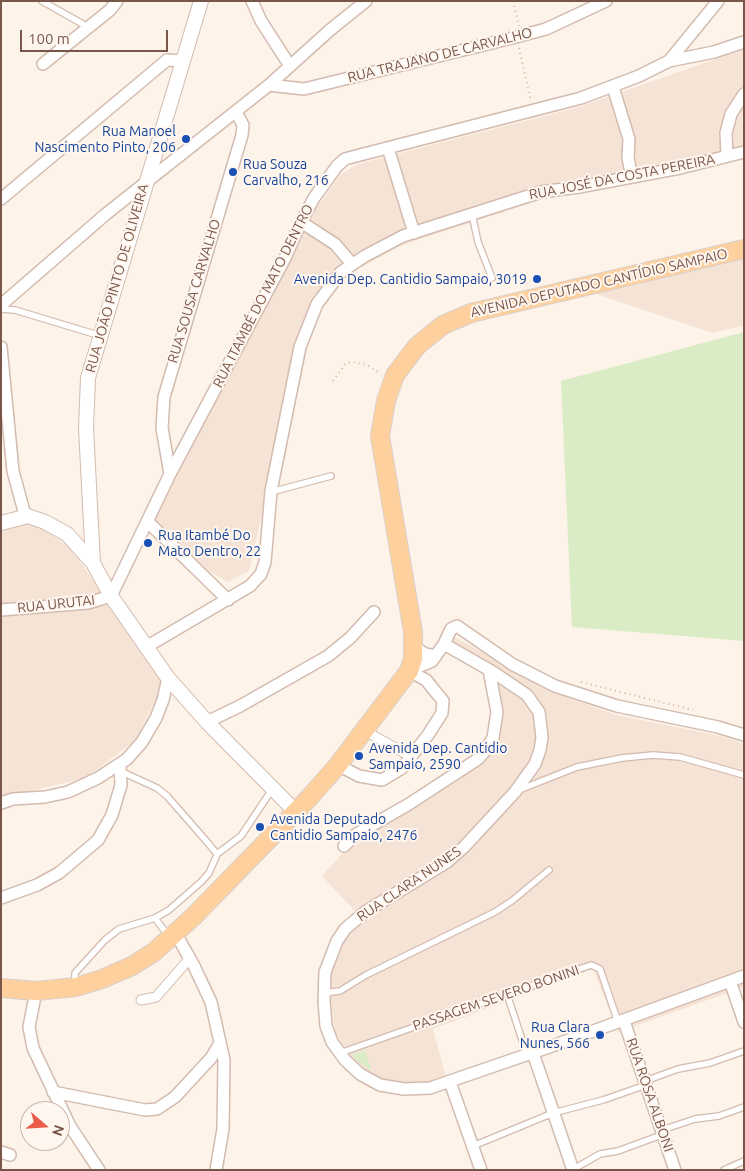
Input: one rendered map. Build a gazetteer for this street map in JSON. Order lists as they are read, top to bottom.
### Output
{
  "streets": {
    "main road": ["AVENIDA DEPUTADO CANTÍDIO SAMPAIO"],
    "street": [
      "RUA TRAJANO DE CARVALHO",
      "RUA JOSÉ DA COSTA PEREIRA",
      "RUA JOÃO PINTO DE OLIVEIRA",
      "RUA SOUSA CARVALHO",
      "RUA ITAMBÉ DO MATO DENTRO",
      "RUA URUTAI",
      "RUA CLARA NUNES",
      "RUA ROSA ALBONI"
    ],
    "lane": ["PASSAGEM SEVERO BONINI"]
  },
  "crossings": [
    ["AVENIDA DEPUTADO CANTÍDIO SAMPAIO", "RUA CLARA NUNES"],
    ["RUA SOUSA CARVALHO", "RUA ITAMBÉ DO MATO DENTRO"],
    ["RUA ITAMBÉ DO MATO DENTRO", "RUA URUTAI"],
    ["RUA CLARA NUNES", "PASSAGEM SEVERO BONINI"],
    ["RUA CLARA NUNES", "RUA ROSA ALBONI"],
    ["PASSAGEM SEVERO BONINI", "RUA ROSA ALBONI"]
  ],
  "places": [
    "Rua Manoel Nascimento Pinto, 206",
    "Rua Souza Carvalho, 216",
    "Avenida Dep. Cantidio Sampaio, 3019",
    "Rua Itambé Do Mato Dentro, 22",
    "Avenida Dep. Cantidio Sampaio, 2590",
    "Avenida Deputado Cantidio Sampaio, 2476",
    "Rua Clara Nunes, 566"
  ],
  "scale_bar": "100 m",
  "north": "right"
}
